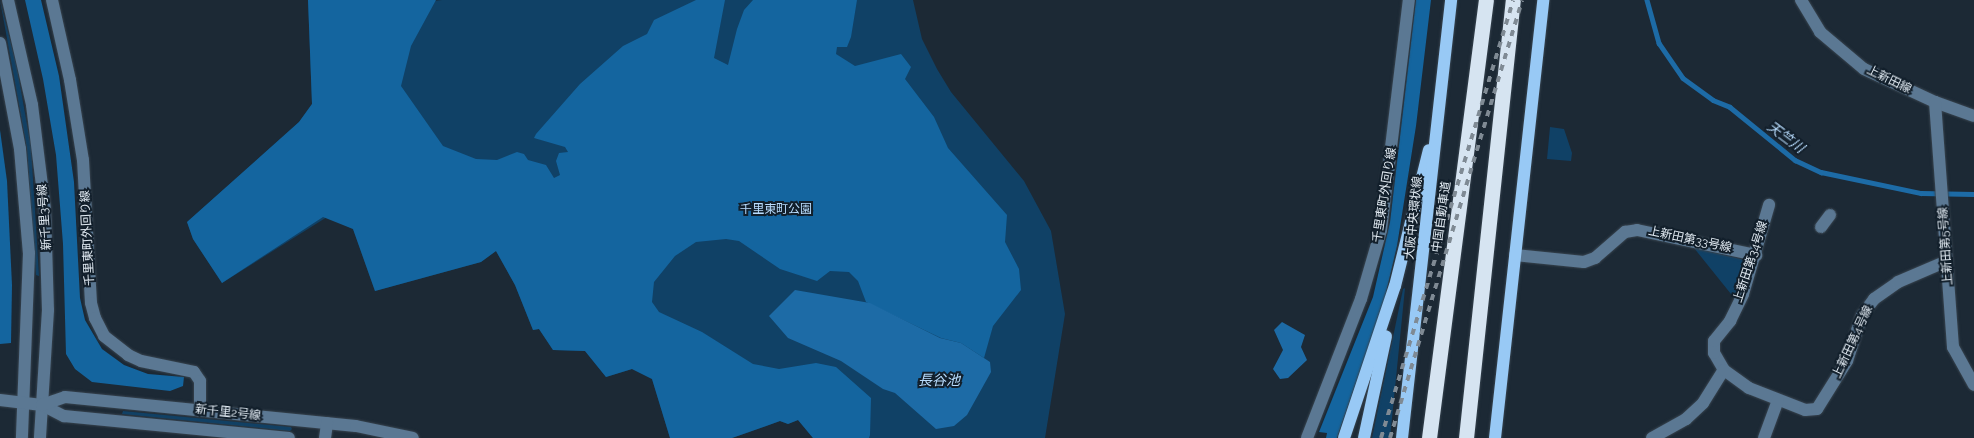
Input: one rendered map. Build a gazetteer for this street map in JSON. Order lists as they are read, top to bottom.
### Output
{
  "streets": {
    "highway": ["中国自動車道"],
    "main road": ["大阪中央環状線"],
    "street": [
      "上新田線",
      "千里東町外回り線",
      "新千里3号線",
      "上新田第33号線",
      "上新田第5号線",
      "上新田第34号線",
      "上新田第4号線",
      "新千里2号線"
    ]
  },
  "crossings": [
    ["上新田線", "上新田第5号線"],
    ["千里東町外回り線", "新千里2号線"],
    ["新千里3号線", "新千里2号線"],
    ["上新田第33号線", "上新田第34号線"],
    ["上新田第5号線", "上新田第4号線"],
    ["上新田第34号線", "上新田第4号線"]
  ],
  "water": ["天竺川", "長谷池"],
  "parks": ["千里東町公園"]
}
